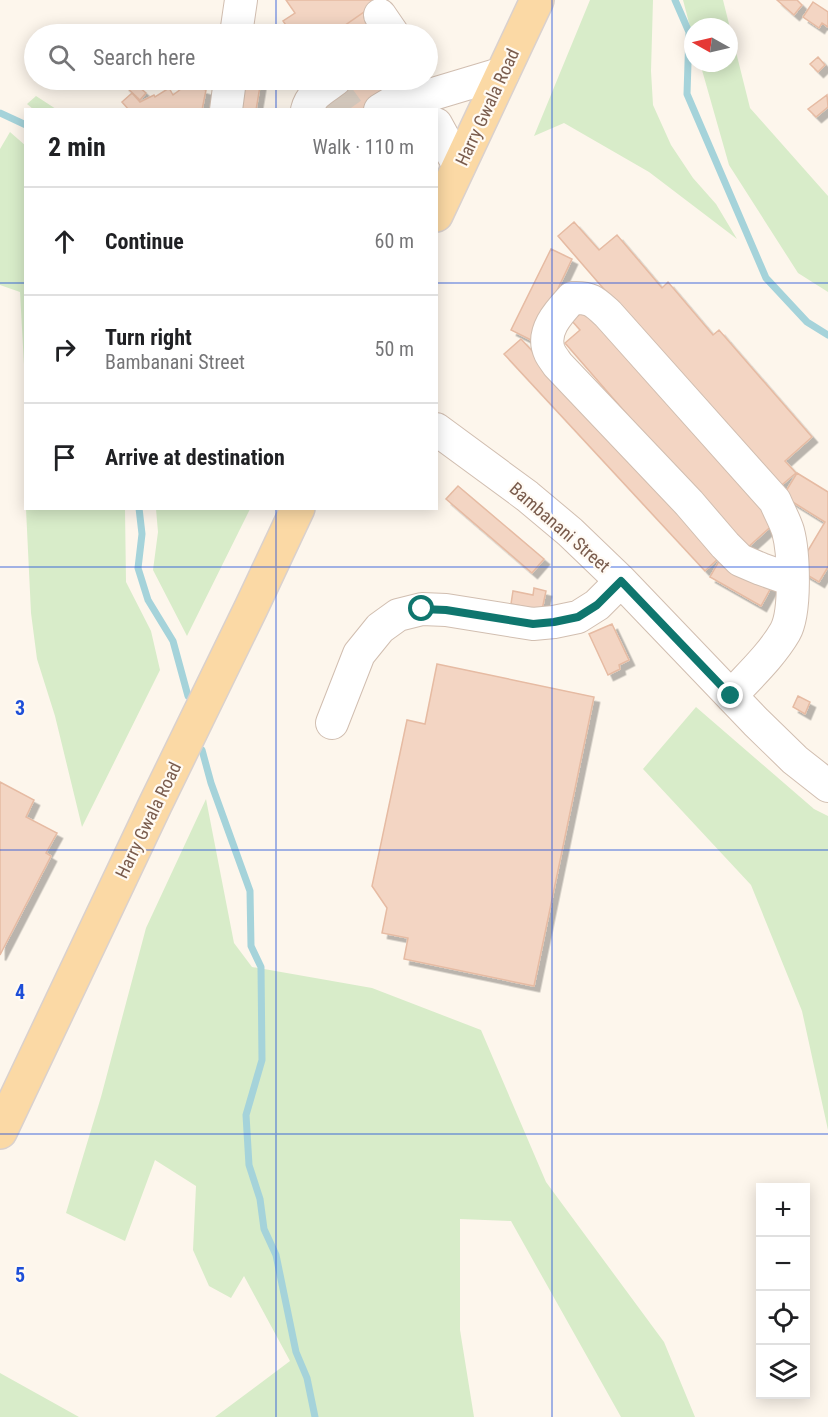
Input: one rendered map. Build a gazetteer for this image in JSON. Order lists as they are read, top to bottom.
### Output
{
  "streets": {
    "main road": ["Harry Gwala Road"],
    "street": ["Bambanani Street"]
  },
  "north": "left",
  "page": {
    "search": "Search here",
    "heading": ["2 min", "Walk · 110 m"],
    "list": [
      ["Continue", "60 m"],
      ["Turn right", "Bambanani Street", "50 m"],
      "Arrive at destination"
    ],
    "map_buttons": ["+", "−"]
  },
  "grid": {
    "rows": ["3", "4", "5"]
  }
}
